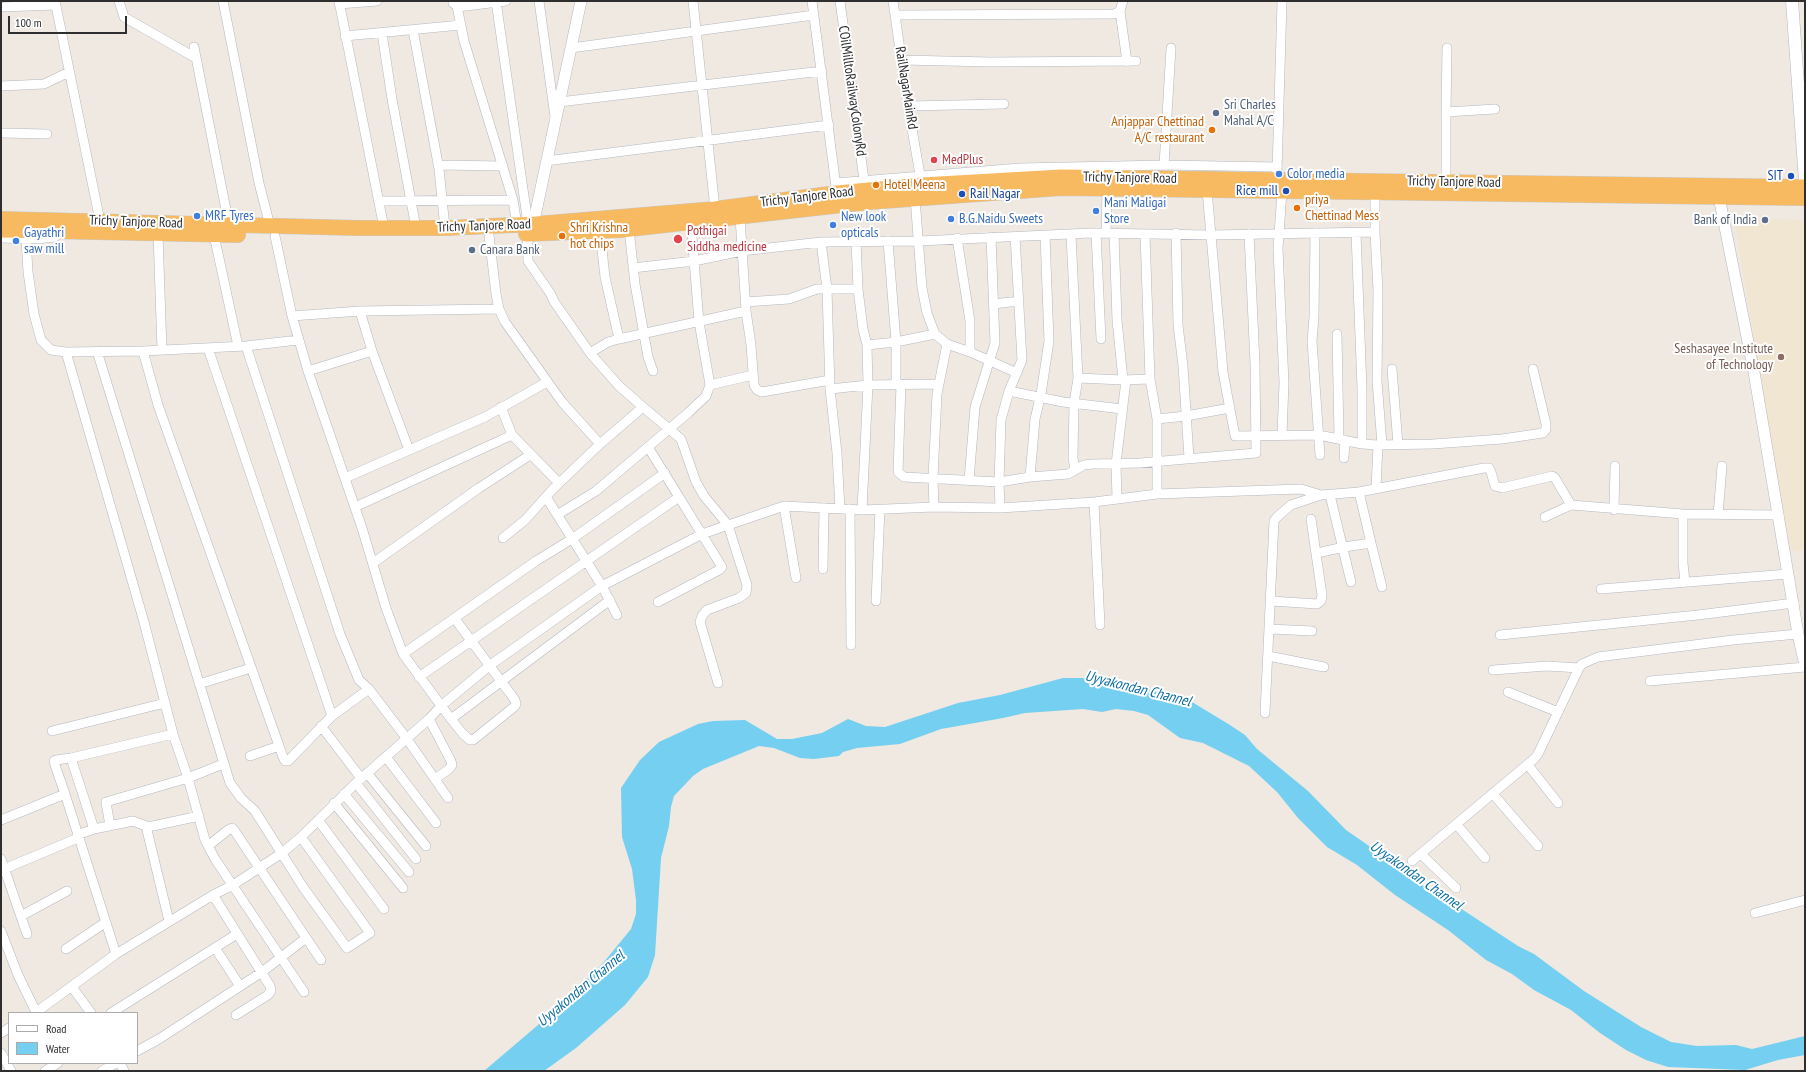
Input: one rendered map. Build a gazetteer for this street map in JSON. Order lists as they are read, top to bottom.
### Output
{
  "streets": {
    "highway": ["Trichy Tanjore Road"],
    "street": ["RailNagarMainRd", "COilMilltoRailwayColonyRd"]
  },
  "water": ["Uyyakondan Channel"],
  "places": [
    "Sri Charles Mahal A/C",
    "Anjappar Chettinad A/C restaurant",
    "MedPlus",
    "Color media",
    "SIT",
    "Hotel Meena",
    "Rice mill",
    "Rail Nagar",
    "priya Chettinad Mess",
    "Mani Maligai Store",
    "MRF Tyres",
    "B.G.Naidu Sweets",
    "Bank of India",
    "New look opticals",
    "Shri Krishna hot chips",
    "Pothigai Siddha medicine",
    "Gayathri saw mill",
    "Canara Bank",
    "Seshasayee Institute of Technology"
  ],
  "legend": ["Road", "Water"],
  "scale_bar": "100 m"
}
